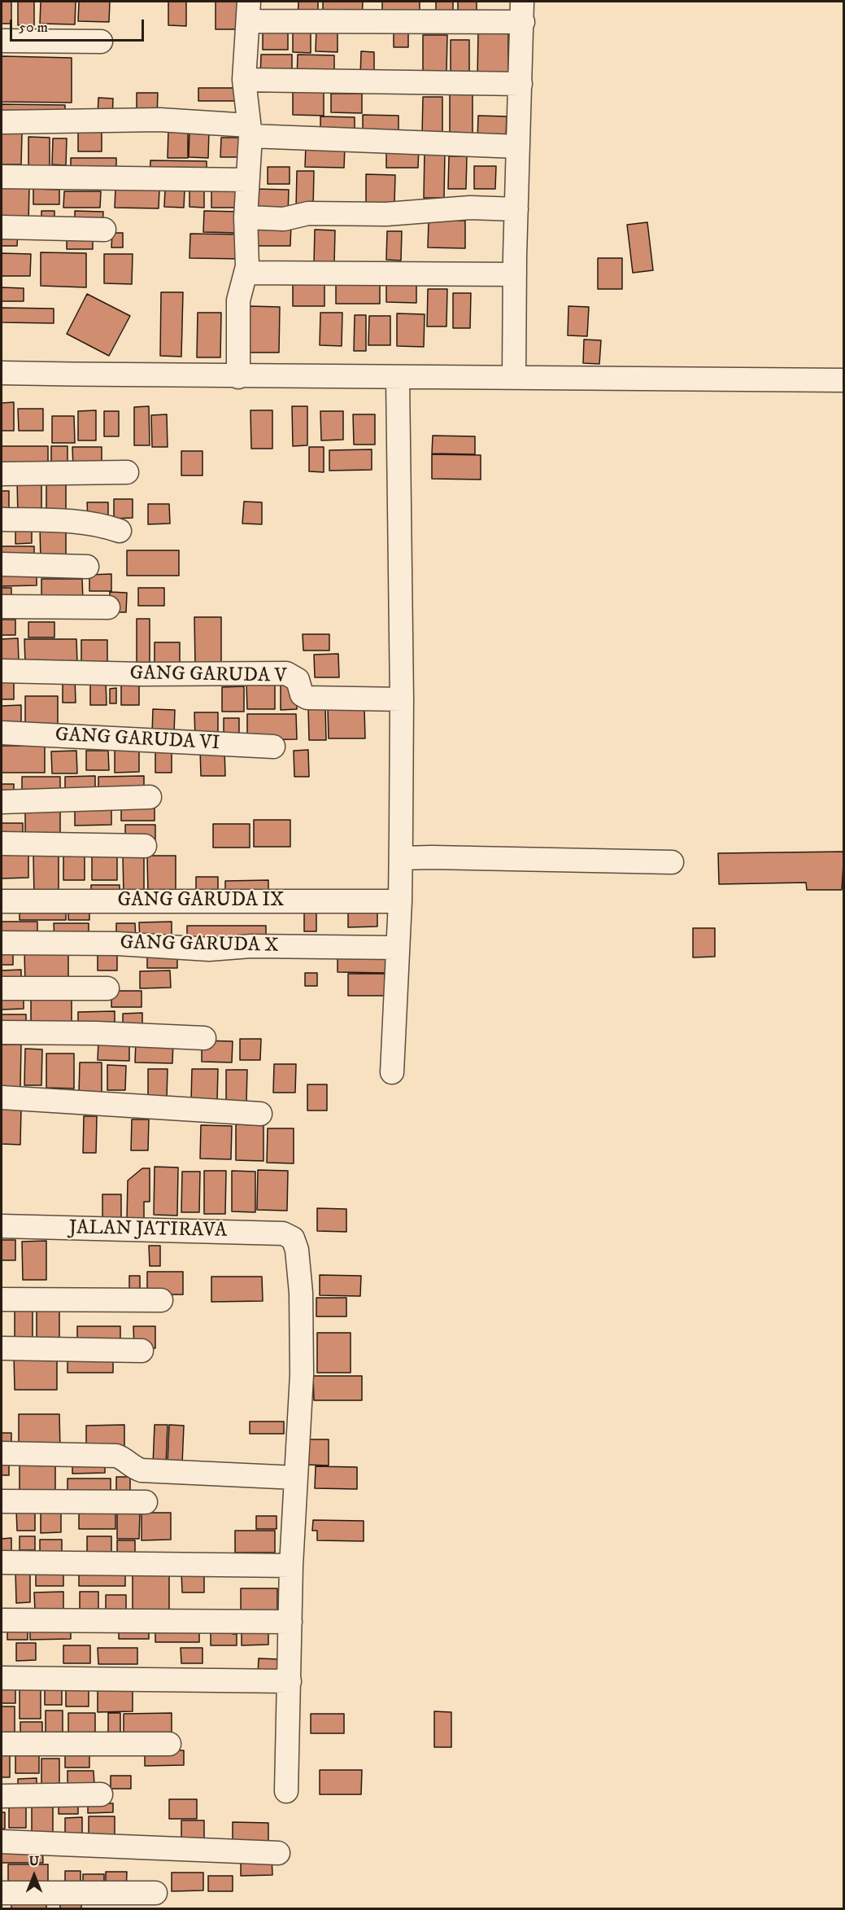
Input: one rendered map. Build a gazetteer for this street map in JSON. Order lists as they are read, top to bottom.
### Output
{
  "streets": {
    "street": [
      "GANG GARUDA V",
      "GANG GARUDA VI",
      "GANG GARUDA IX",
      "GANG GARUDA X",
      "JALAN JATIRAVA"
    ]
  },
  "scale_bar": "50 m",
  "north": "top"
}
